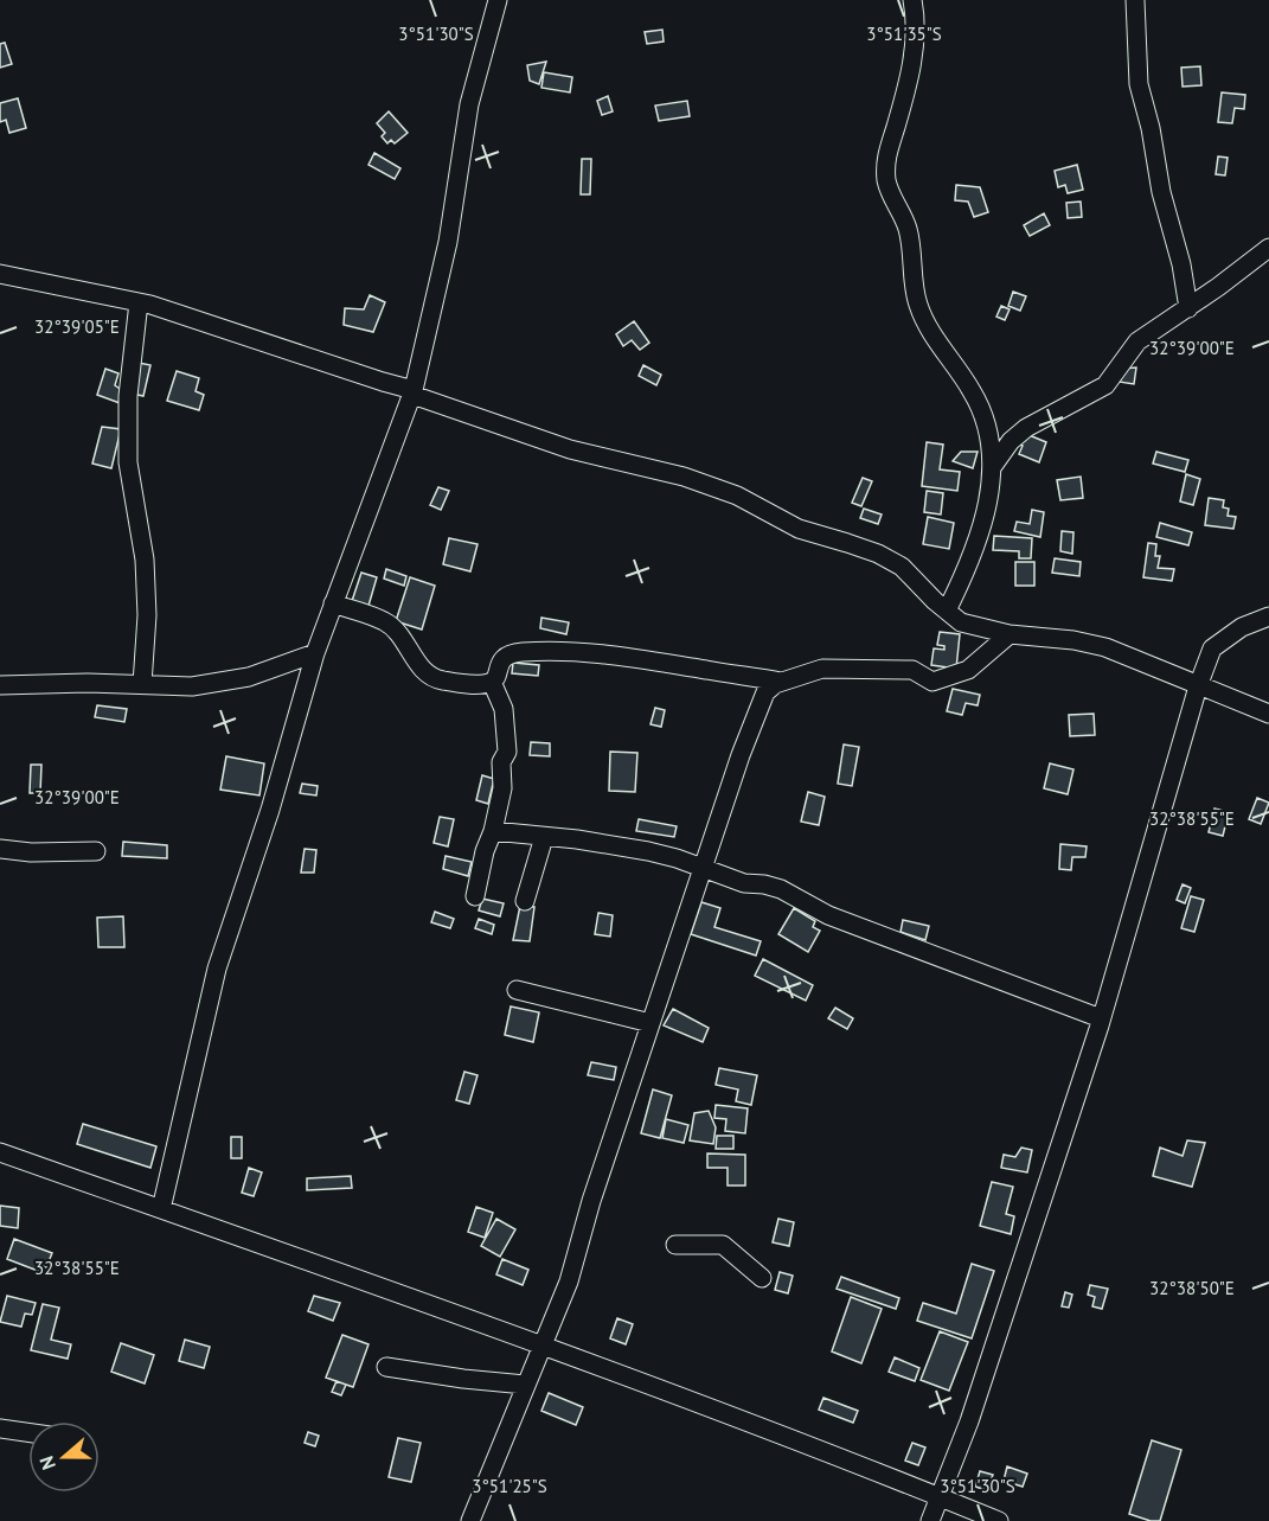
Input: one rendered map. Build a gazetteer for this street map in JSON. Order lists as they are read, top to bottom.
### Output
{
  "north": "left",
  "coordinates": [
    "3°51'30\"S",
    "3°51'35\"S",
    "32°39'05\"E",
    "32°39'00\"E",
    "32°38'55\"E",
    "32°38'50\"E",
    "3°51'25\"S"
  ]
}
